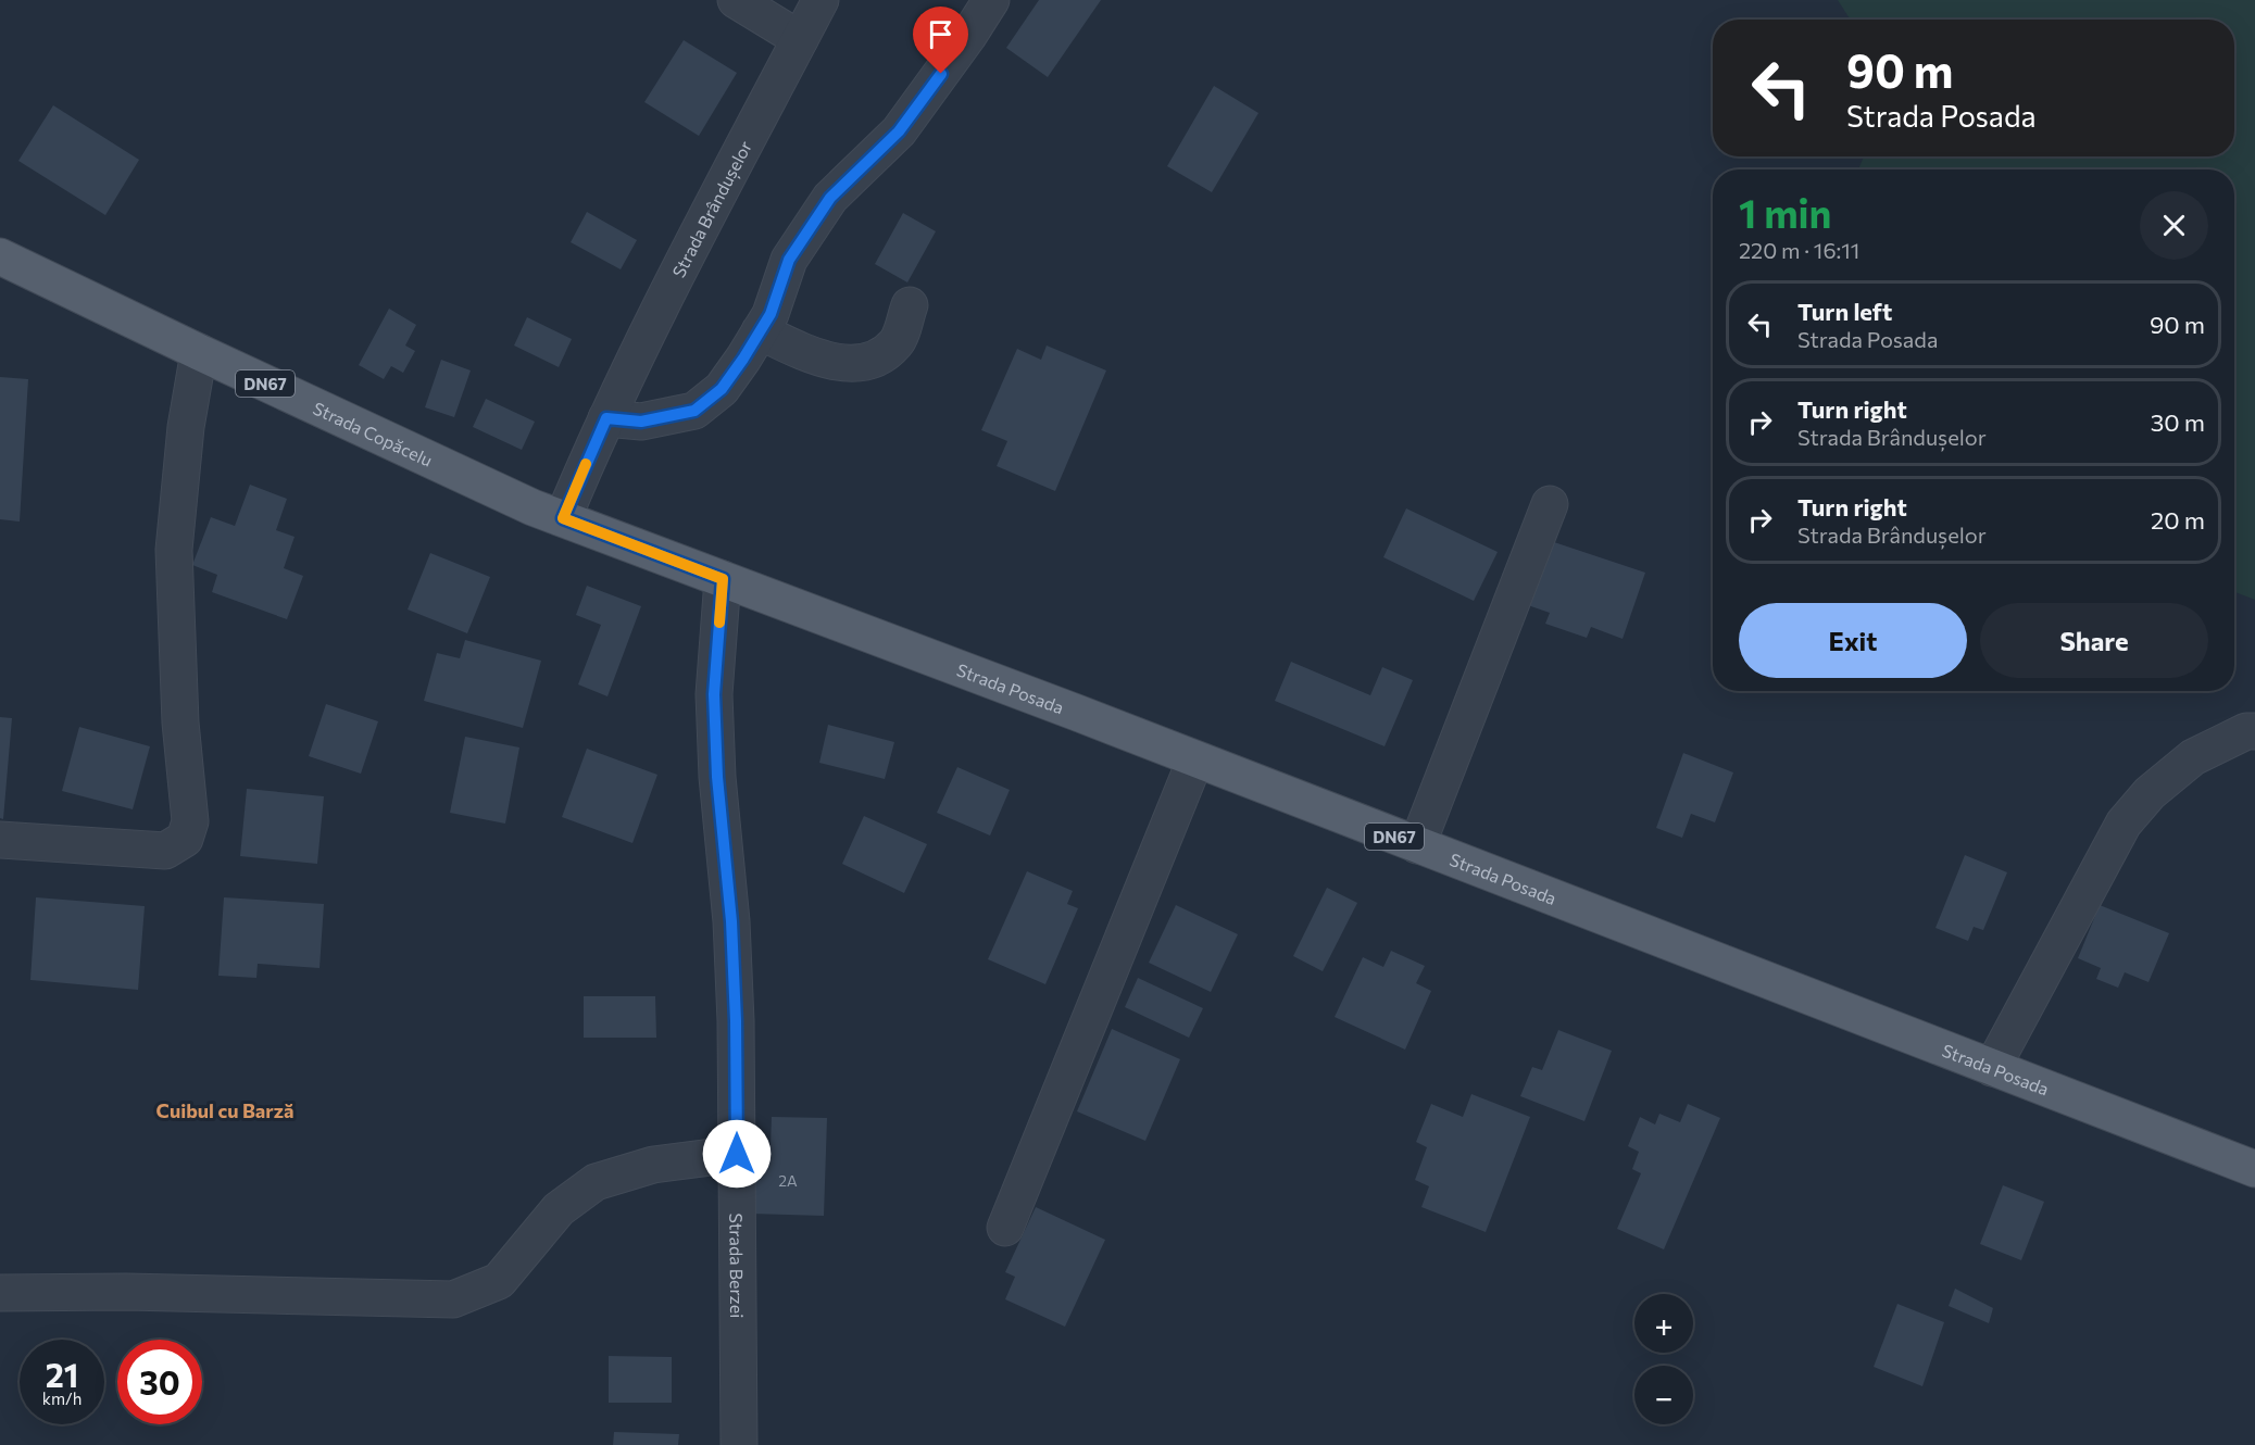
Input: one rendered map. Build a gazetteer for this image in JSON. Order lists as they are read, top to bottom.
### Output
{
  "streets": {
    "main road": ["DN67", "Strada Copăcelu", "Strada Posada"],
    "street": ["Strada Brândușelor", "Strada Berzei"]
  },
  "crossings": [
    ["Strada Brândușelor", "Strada Copăcelu"],
    ["Strada Brândușelor", "Strada Posada"],
    ["Strada Copăcelu", "Strada Posada"],
    ["Strada Posada", "Strada Berzei"]
  ],
  "districts": ["Cuibul cu Barză"],
  "house_numbers": ["2A"],
  "page": {
    "turn": ["90 m", "Strada Posada"],
    "heading": ["1 min", "220 m · 16:11"],
    "list": [
      {
        "name": "Turn left",
        "note": "Strada Posada",
        "value": "90 m"
      },
      {
        "name": "Turn right",
        "note": "Strada Brândușelor",
        "value": "30 m"
      },
      {
        "name": "Turn right",
        "note": "Strada Brândușelor",
        "value": "20 m"
      }
    ],
    "buttons": ["Exit", "Share"],
    "map_buttons": ["+", "−"],
    "speed": "21 km/h",
    "limit": "30"
  }
}
